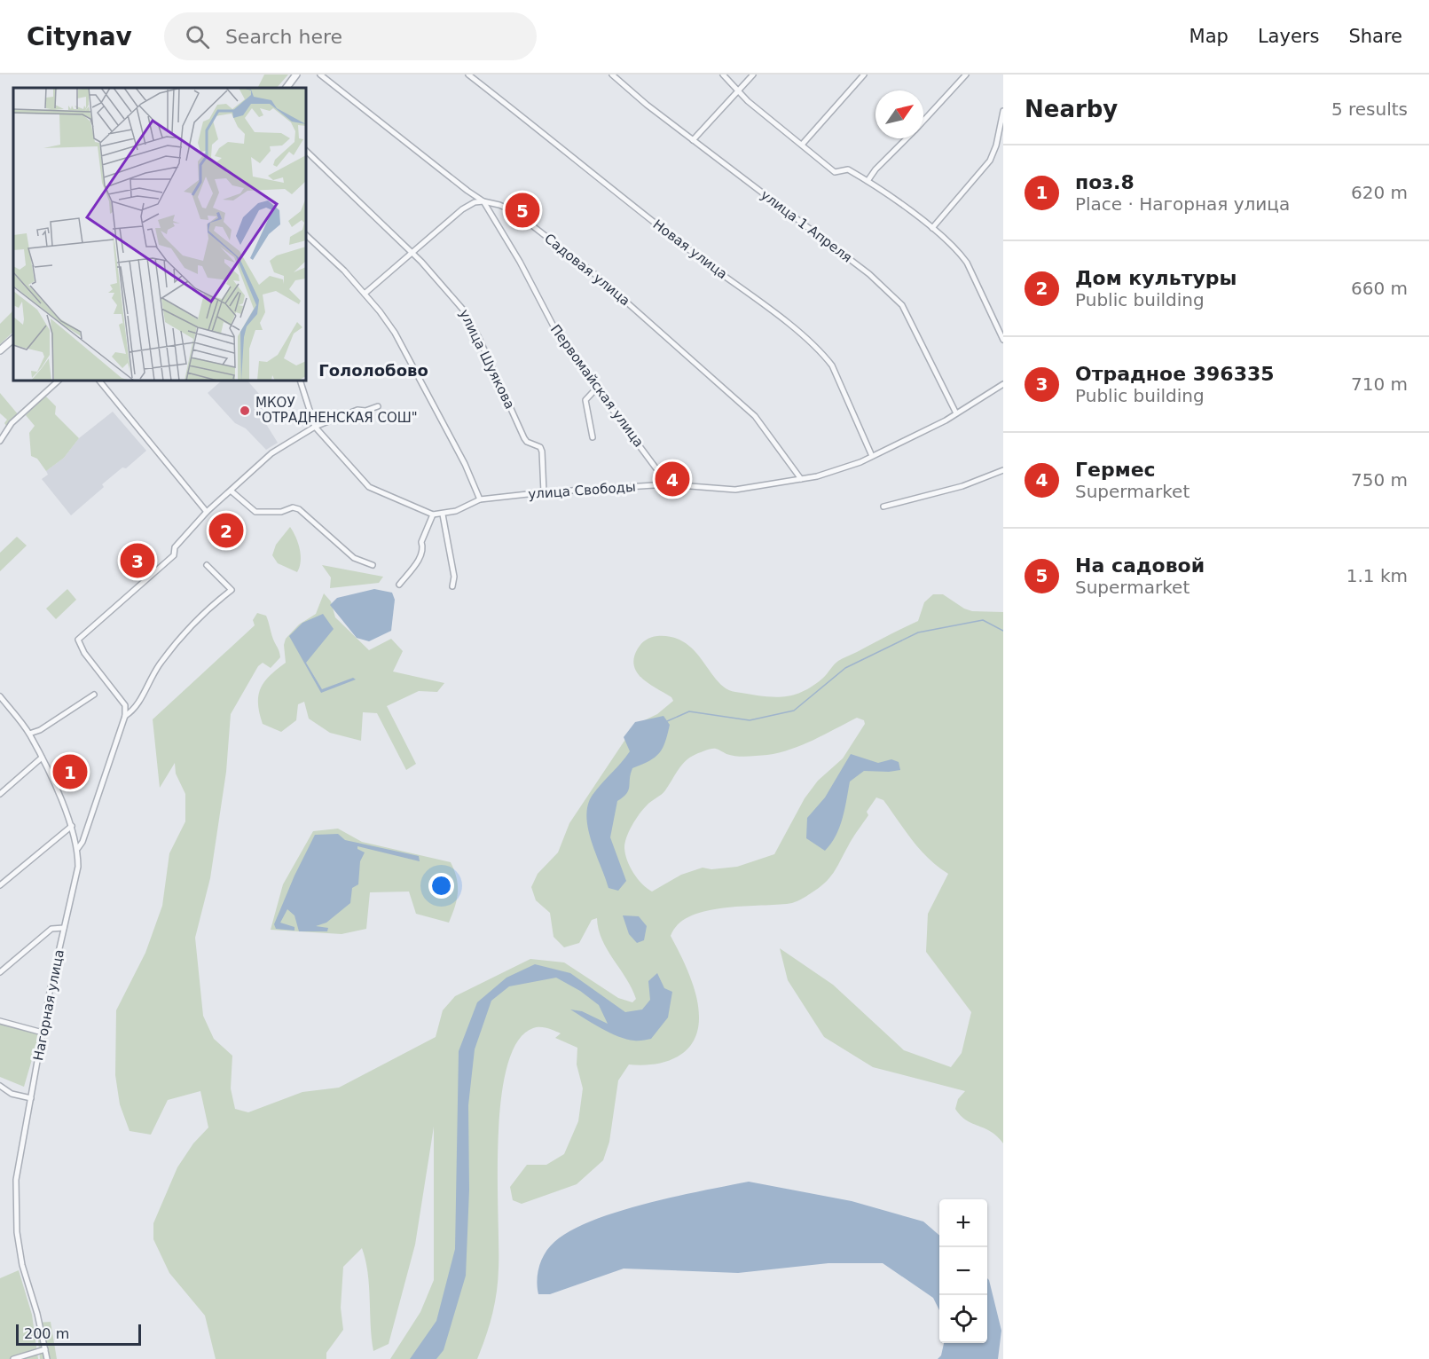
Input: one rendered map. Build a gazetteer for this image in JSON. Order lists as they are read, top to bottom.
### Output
{
  "streets": {
    "street": [
      "улица 1 Апреля",
      "Новая улица",
      "Садовая улица",
      "улица Шуякова",
      "Первомайская улица",
      "улица Свободы",
      "Нагорная улица"
    ]
  },
  "crossings": [
    ["улица 1 Апреля", "улица Свободы"],
    ["Новая улица", "улица Свободы"],
    ["Садовая улица", "Первомайская улица"],
    ["Садовая улица", "улица Свободы"],
    ["улица Шуякова", "улица Свободы"],
    ["Первомайская улица", "улица Свободы"]
  ],
  "districts": ["Гололобово"],
  "places": ["МКОУ \"ОТРАДНЕНСКАЯ СОШ\""],
  "scale_bar": "200 m",
  "north": "top right",
  "page": {
    "header": "Citynav",
    "search": "Search here",
    "nav": ["Map", "Layers", "Share"],
    "heading": ["Nearby", "5 results"],
    "list": [
      {
        "mark": "1",
        "name": "поз.8",
        "note": "Place · Нагорная улица",
        "value": "620 m"
      },
      {
        "mark": "2",
        "name": "Дом культуры",
        "note": "Public building",
        "value": "660 m"
      },
      {
        "mark": "3",
        "name": "Отрадное 396335",
        "note": "Public building",
        "value": "710 m"
      },
      {
        "mark": "4",
        "name": "Гермес",
        "note": "Supermarket",
        "value": "750 m"
      },
      {
        "mark": "5",
        "name": "На садовой",
        "note": "Supermarket",
        "value": "1.1 km"
      }
    ],
    "pins": [
      "5",
      "4",
      "2",
      "3",
      "1"
    ],
    "map_buttons": ["+", "−"],
    "scale": "200 m"
  }
}
